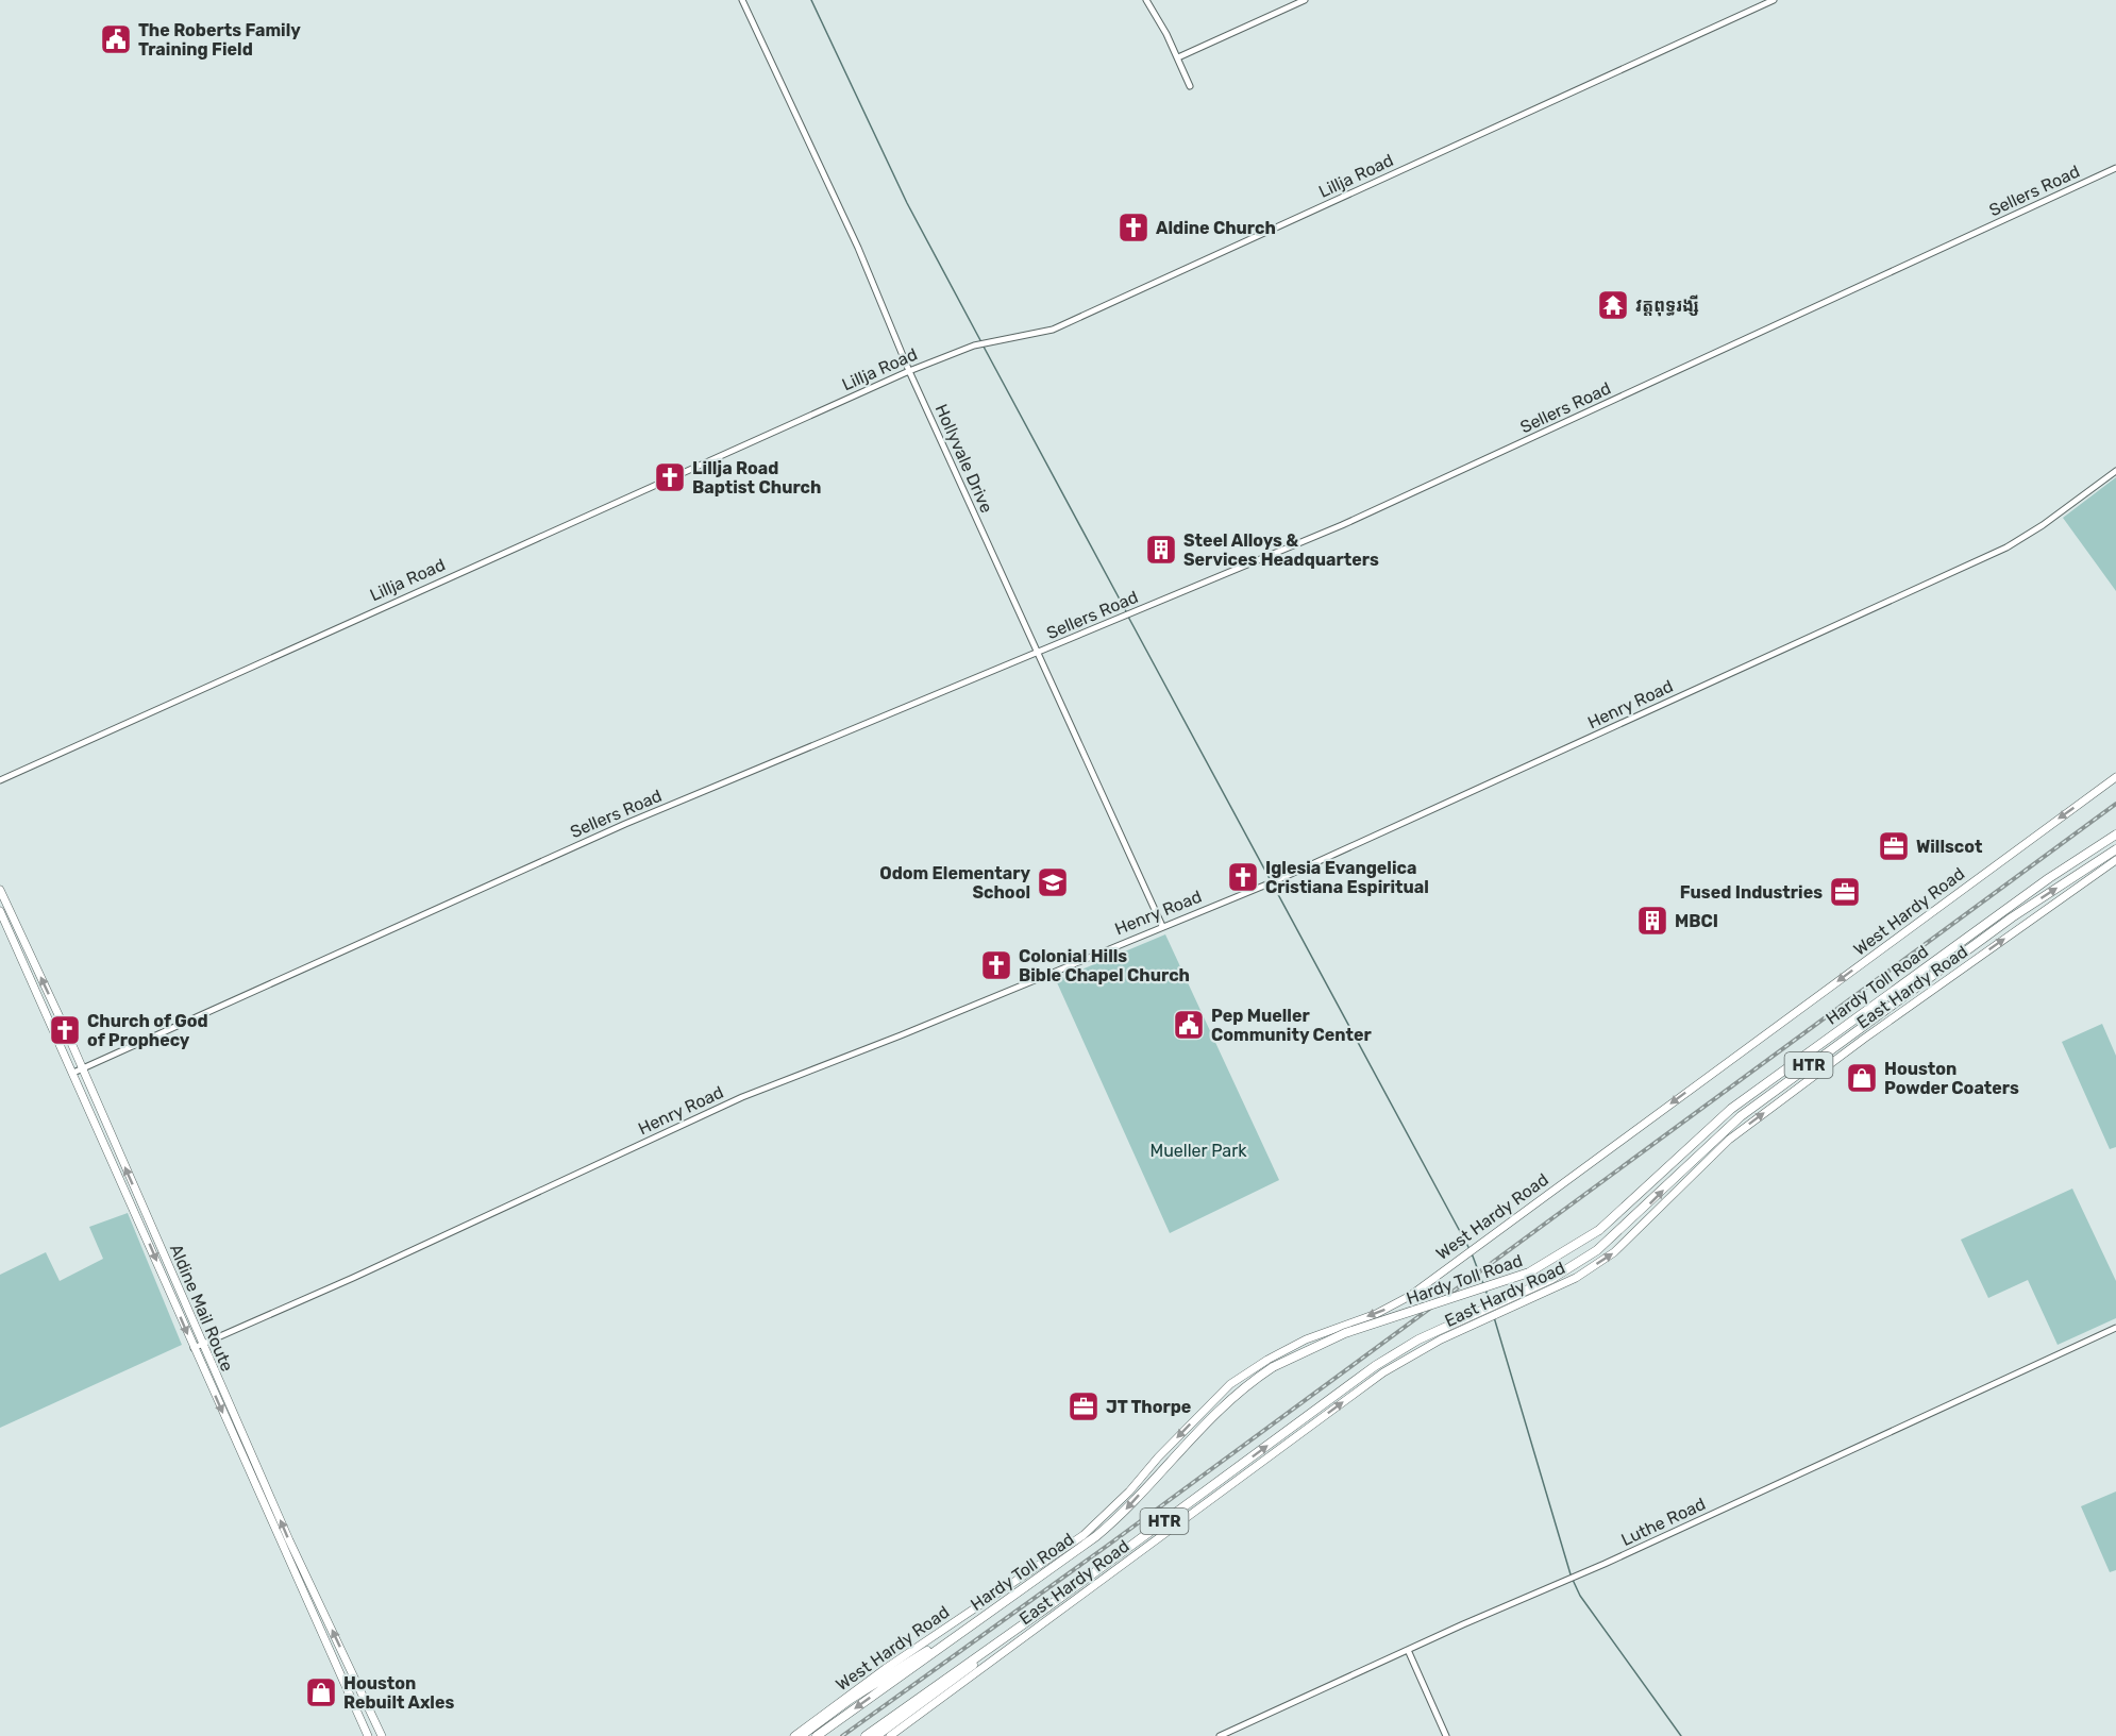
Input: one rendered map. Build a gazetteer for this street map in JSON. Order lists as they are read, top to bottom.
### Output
{
  "streets": {
    "highway": ["Hardy Toll Road", "HTR"],
    "main road": ["West Hardy Road", "East Hardy Road", "Aldine Mail Route"],
    "street": [
      "Lillja Road",
      "Sellers Road",
      "Hollyvale Drive",
      "Henry Road",
      "Luthe Road"
    ]
  },
  "crossings": [
    ["Lillja Road", "Hollyvale Drive"],
    ["Sellers Road", "Hollyvale Drive"],
    ["Sellers Road", "Aldine Mail Route"],
    ["Hollyvale Drive", "Henry Road"],
    ["Henry Road", "Aldine Mail Route"]
  ],
  "one_way": ["West Hardy Road", "East Hardy Road"],
  "parks": ["Mueller Park"],
  "places": {
    "public building": ["The Roberts Family Training Field", "Pep Mueller Community Center"],
    "church": [
      "Aldine Church",
      "Lillja Road Baptist Church",
      "Iglesia Evangelica Cristiana Espiritual",
      "Colonial Hills Bible Chapel Church",
      "Church of God of Prophecy"
    ],
    "temple": ["វត្តពុទ្ធរង្សី"],
    "building": ["Steel Alloys & Services Headquarters", "MBCI"],
    "office": ["Willscot", "Fused Industries", "JT Thorpe"],
    "school or university": ["Odom Elementary School"],
    "shop": ["Houston Powder Coaters", "Houston Rebuilt Axles"]
  }
}
